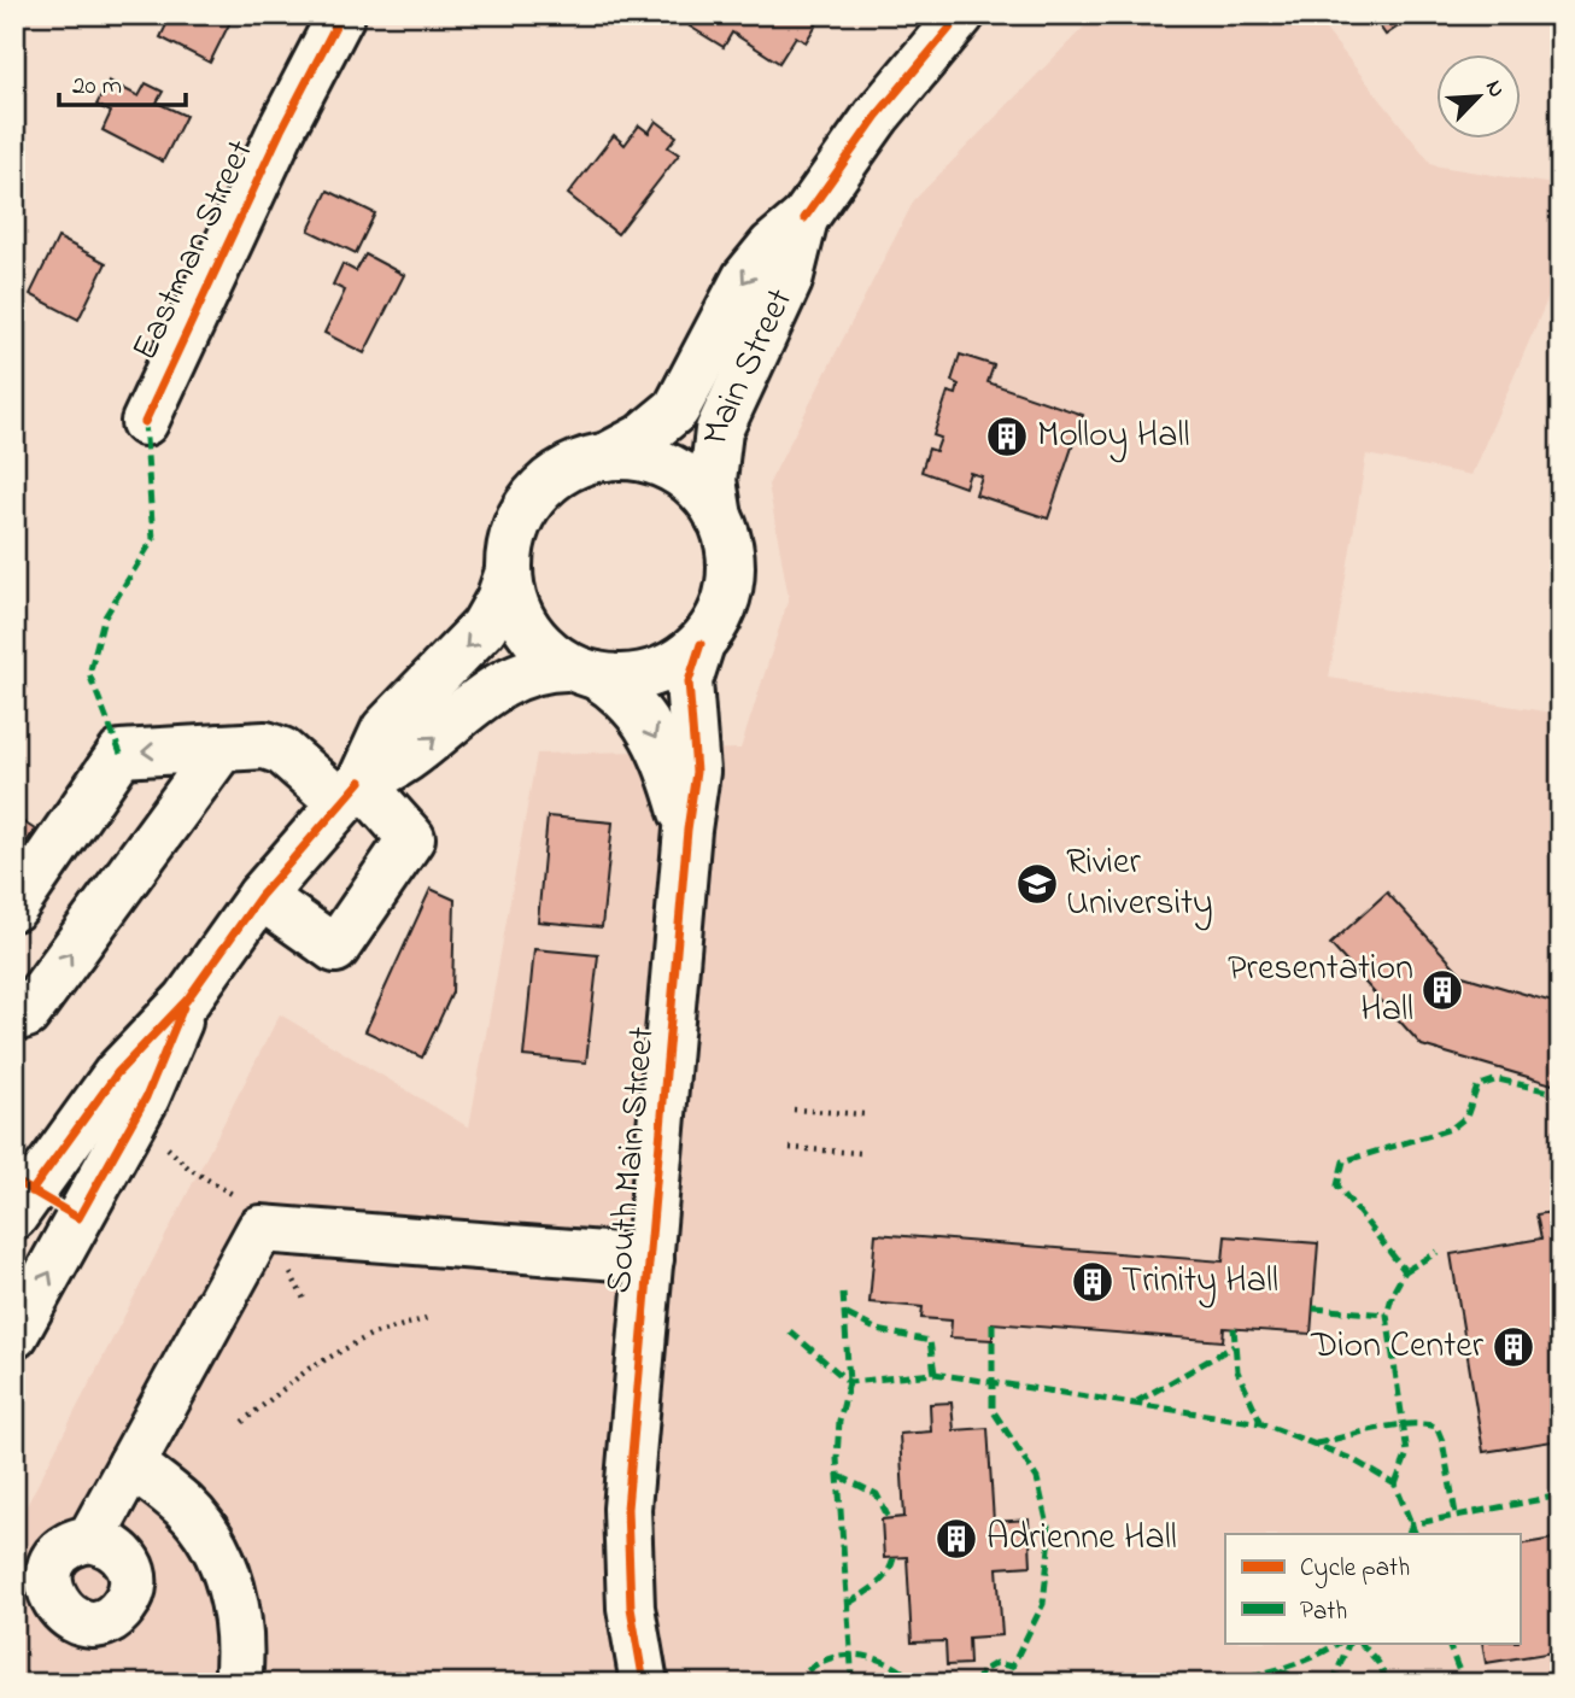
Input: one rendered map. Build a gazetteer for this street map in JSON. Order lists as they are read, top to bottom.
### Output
{
  "streets": {
    "main road": ["Eastman Street", "Main Street", "South Main Street"]
  },
  "crossings": [
    ["Main Street", "South Main Street"]
  ],
  "places": {
    "building": [
      "Molloy Hall",
      "Presentation Hall",
      "Trinity Hall",
      "Dion Center",
      "Adrienne Hall"
    ],
    "school or university": ["Rivier University"]
  },
  "legend": ["Cycle path", "Path"],
  "scale_bar": "20 m",
  "north": "top right"
}
